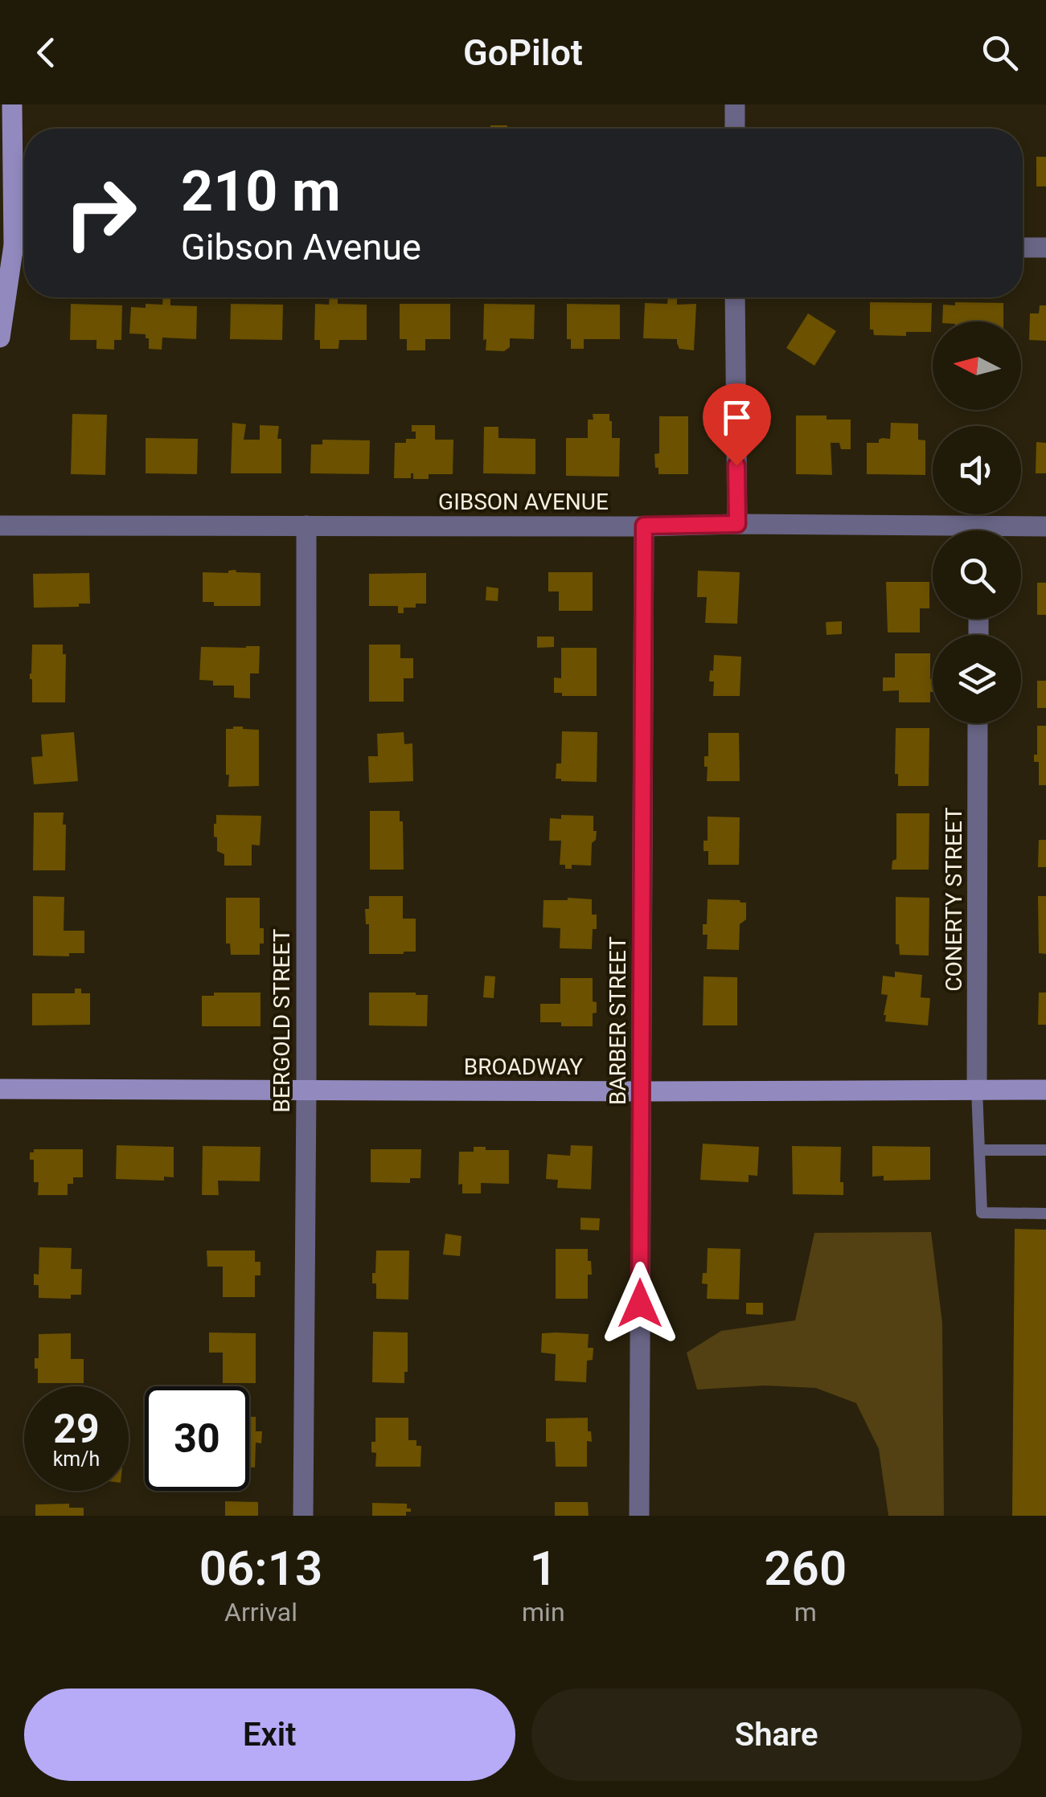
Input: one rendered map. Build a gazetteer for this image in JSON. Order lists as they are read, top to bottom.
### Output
{
  "streets": {
    "street": [
      "GIBSON AVENUE",
      "CONERTY STREET",
      "BERGOLD STREET",
      "BARBER STREET",
      "BROADWAY"
    ]
  },
  "crossings": [
    ["GIBSON AVENUE", "BERGOLD STREET"],
    ["GIBSON AVENUE", "BARBER STREET"],
    ["CONERTY STREET", "BROADWAY"],
    ["BERGOLD STREET", "BROADWAY"],
    ["BARBER STREET", "BROADWAY"]
  ],
  "north": "left",
  "page": {
    "header": "GoPilot",
    "turn": ["210 m", "Gibson Avenue"],
    "speed": "29 km/h",
    "limit": "30",
    "eta": [
      "06:13",
      "Arrival",
      "1",
      "min",
      "260",
      "m"
    ],
    "buttons": ["Exit", "Share"]
  }
}
